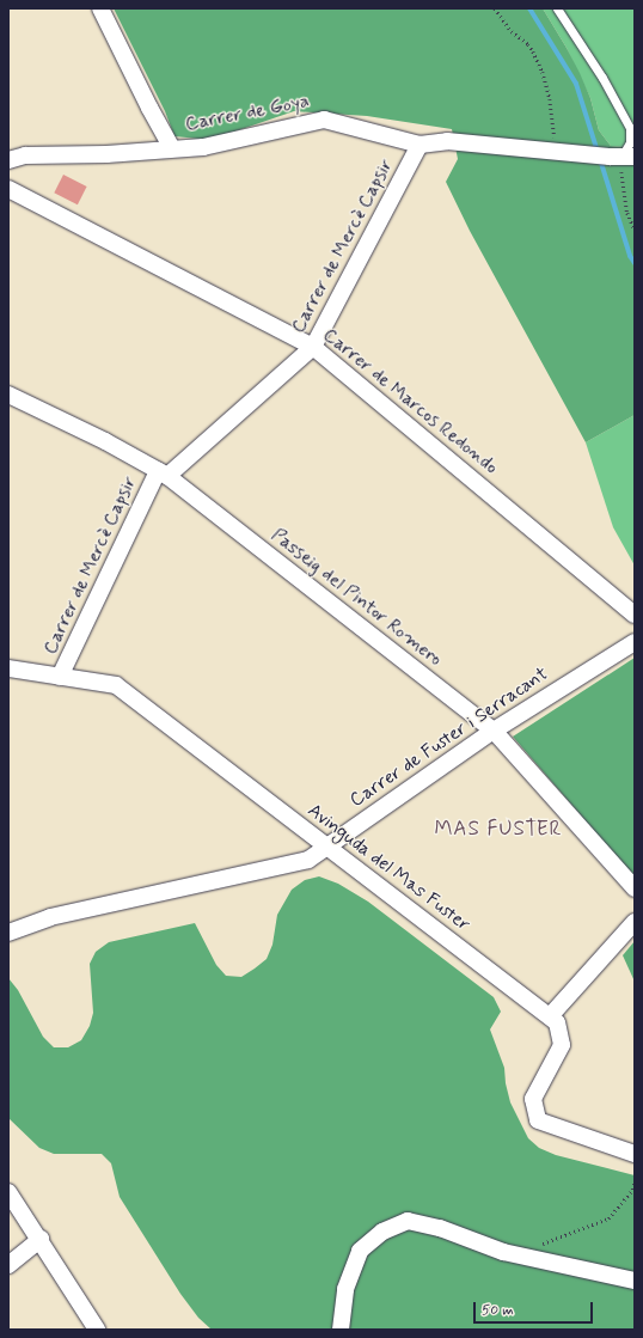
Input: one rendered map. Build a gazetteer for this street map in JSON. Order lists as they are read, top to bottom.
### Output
{
  "streets": {
    "street": [
      "Carrer de Goya",
      "Carrer de Mercè Capsir",
      "Carrer de Marcos Redondo",
      "Passeig del Pintor Romero",
      "Carrer de Fuster i Serracant",
      "Avinguda del Mas Fuster"
    ]
  },
  "crossings": [
    ["Carrer de Goya", "Carrer de Mercè Capsir"],
    ["Carrer de Mercè Capsir", "Carrer de Marcos Redondo"],
    ["Carrer de Mercè Capsir", "Passeig del Pintor Romero"],
    ["Carrer de Mercè Capsir", "Avinguda del Mas Fuster"],
    ["Passeig del Pintor Romero", "Carrer de Fuster i Serracant"],
    ["Carrer de Fuster i Serracant", "Avinguda del Mas Fuster"]
  ],
  "districts": ["MAS FUSTER"],
  "scale_bar": "50 m"
}
